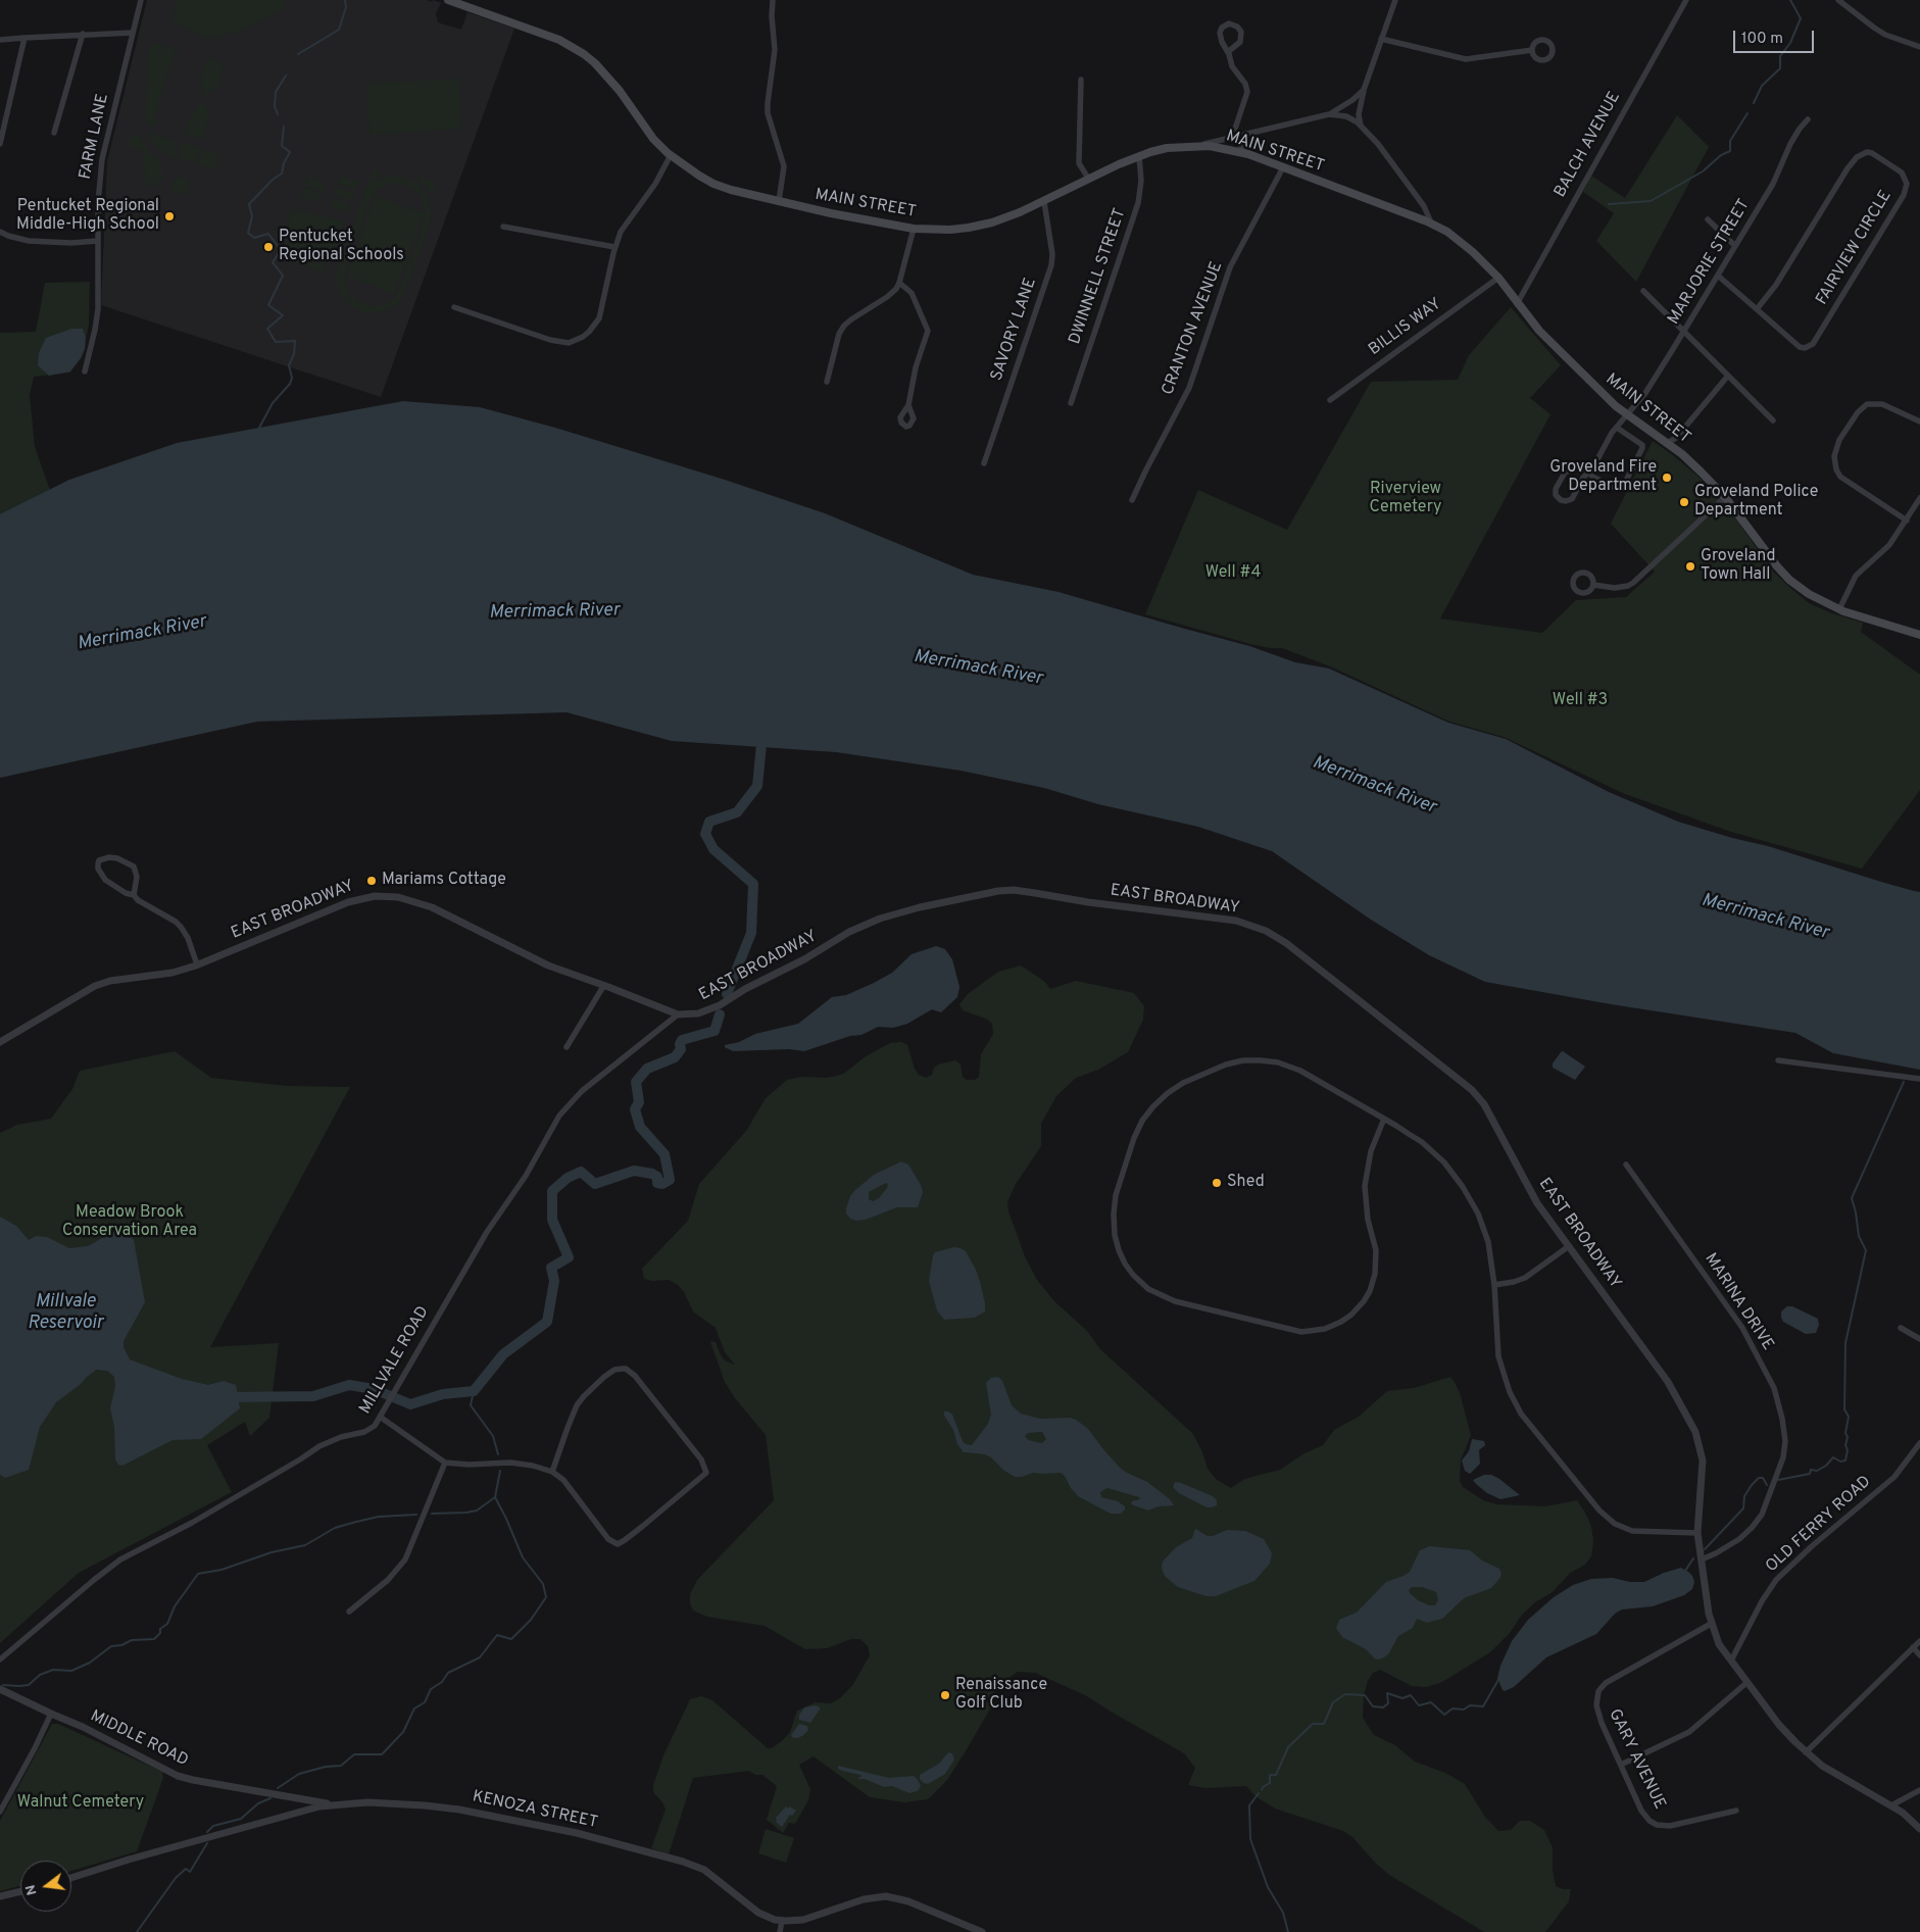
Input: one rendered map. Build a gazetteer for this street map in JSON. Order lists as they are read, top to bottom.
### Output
{
  "streets": {
    "main road": ["MAIN STREET"],
    "street": [
      "FARM LANE",
      "BALCH AVENUE",
      "FAIRVIEW CIRCLE",
      "MARJORIE STREET",
      "DWINNELL STREET",
      "BILLIS WAY",
      "CRANTON AVENUE",
      "SAVORY LANE",
      "EAST BROADWAY",
      "MARINA DRIVE",
      "MILLVALE ROAD",
      "OLD FERRY ROAD",
      "MIDDLE ROAD",
      "GARY AVENUE",
      "KENOZA STREET"
    ]
  },
  "crossings": [
    ["BALCH AVENUE", "MAIN STREET"],
    ["MAIN STREET", "MARJORIE STREET"],
    ["MAIN STREET", "DWINNELL STREET"],
    ["MAIN STREET", "BILLIS WAY"],
    ["MAIN STREET", "CRANTON AVENUE"],
    ["MAIN STREET", "SAVORY LANE"],
    ["FAIRVIEW CIRCLE", "MARJORIE STREET"],
    ["EAST BROADWAY", "MARINA DRIVE"],
    ["EAST BROADWAY", "MILLVALE ROAD"],
    ["EAST BROADWAY", "OLD FERRY ROAD"],
    ["EAST BROADWAY", "GARY AVENUE"],
    ["MIDDLE ROAD", "KENOZA STREET"]
  ],
  "water": ["Merrimack River", "Millvale Reservoir"],
  "parks": [
    "Riverview Cemetery",
    "Well #4",
    "Well #3",
    "Meadow Brook Conservation Area",
    "Walnut Cemetery"
  ],
  "places": [
    "Pentucket Regional Middle-High School",
    "Pentucket Regional Schools",
    "Groveland Fire Department",
    "Groveland Police Department",
    "Groveland Town Hall",
    "Mariams Cottage",
    "Shed",
    "Renaissance Golf Club"
  ],
  "scale_bar": "100 m",
  "north": "left"
}
